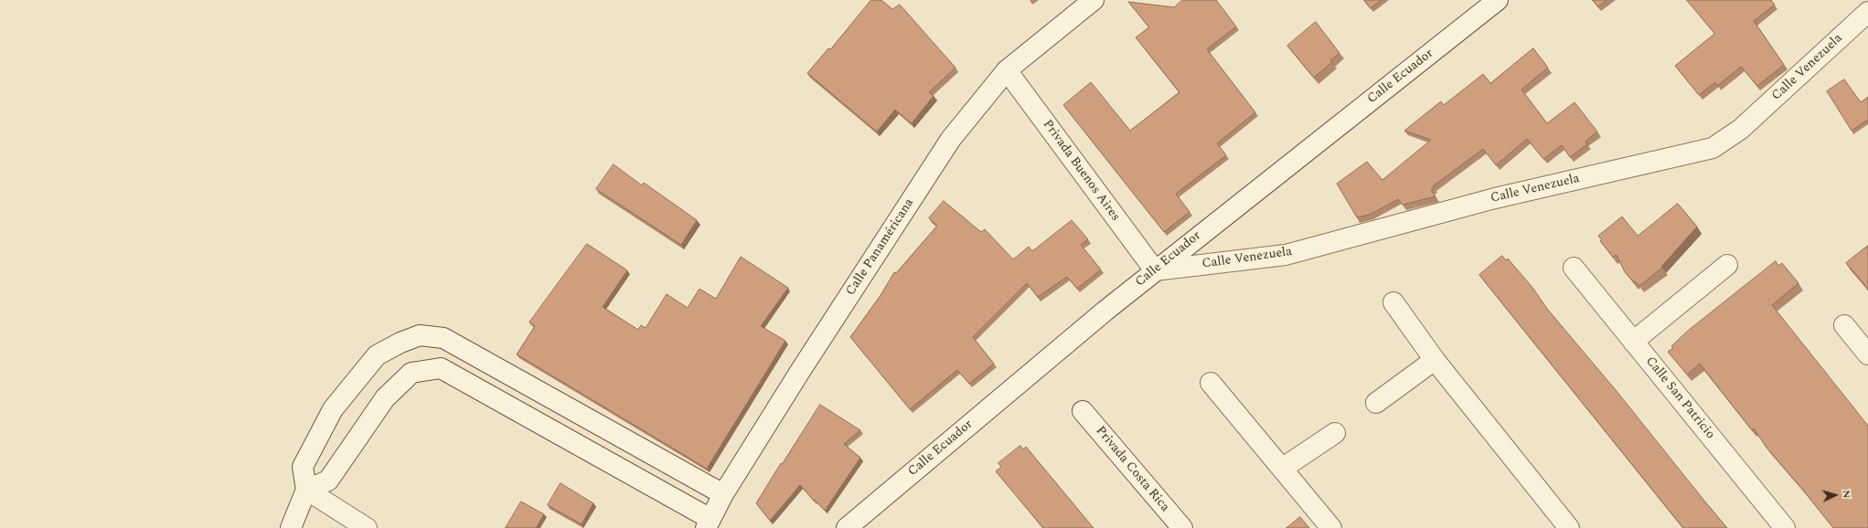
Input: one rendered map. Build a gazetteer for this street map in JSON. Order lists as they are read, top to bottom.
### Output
{
  "streets": {
    "street": [
      "Calle Venezuela",
      "Calle Ecuador",
      "Privada Buenos Aires",
      "Calle Panaméricana",
      "Calle San Patricio",
      "Privada Costa Rica"
    ]
  },
  "crossings": [
    ["Calle Venezuela", "Calle Ecuador"],
    ["Calle Venezuela", "Privada Buenos Aires"],
    ["Calle Ecuador", "Privada Buenos Aires"],
    ["Privada Buenos Aires", "Calle Panaméricana"]
  ],
  "north": "right"
}
